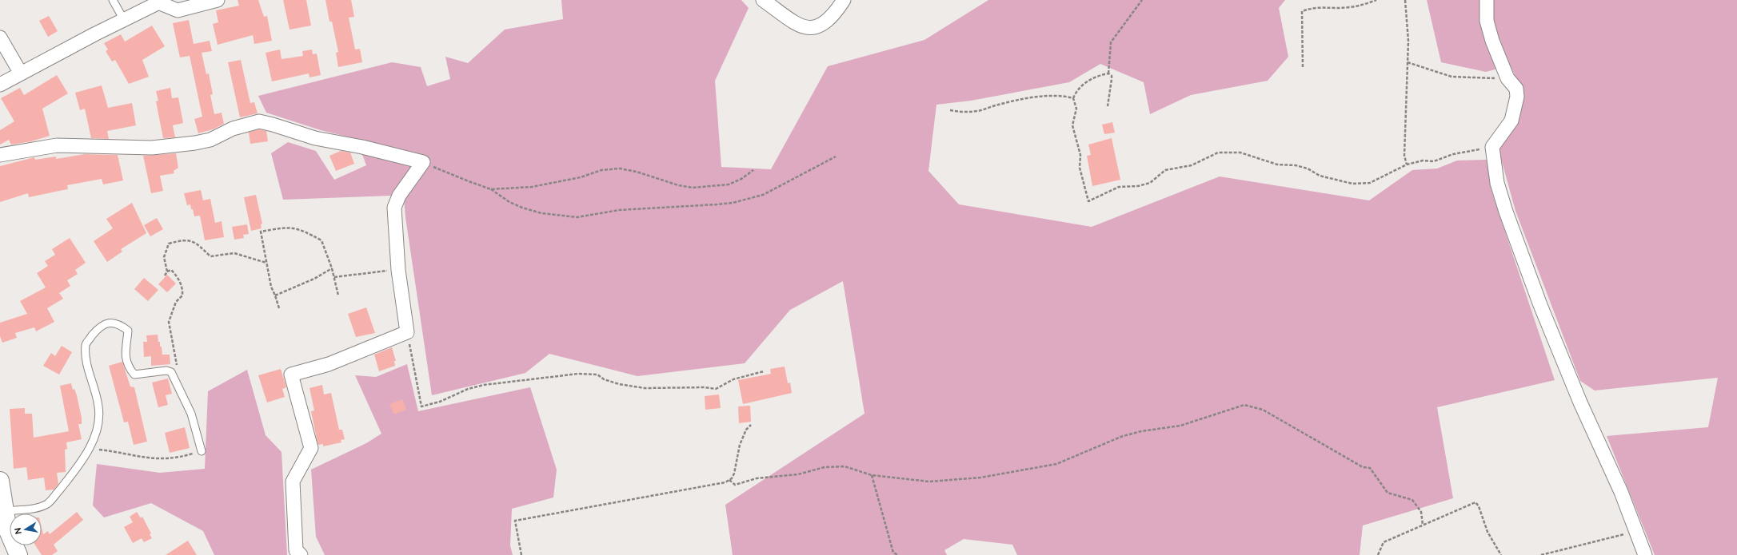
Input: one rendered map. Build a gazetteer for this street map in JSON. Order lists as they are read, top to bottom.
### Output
{
  "north": "left"
}
